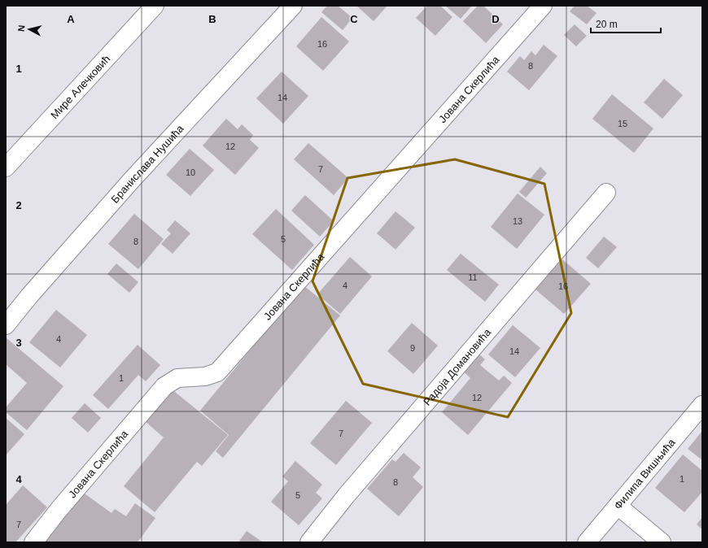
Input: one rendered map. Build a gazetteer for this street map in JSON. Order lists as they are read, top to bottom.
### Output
{
  "streets": {
    "street": [
      "Мире Алечковић",
      "Јована Скерлића",
      "Бранислава Нушића",
      "Радоја Домановића",
      "Филипа Вишњића"
    ]
  },
  "house_numbers": [
    "16",
    "8",
    "14",
    "15",
    "12",
    "7",
    "10",
    "13",
    "5",
    "8",
    "11",
    "4",
    "16",
    "4",
    "9",
    "14",
    "1",
    "12",
    "7",
    "1",
    "8",
    "5",
    "7"
  ],
  "scale_bar": "20 m",
  "north": "left",
  "grid": {
    "columns": [
      "A",
      "B",
      "C",
      "D"
    ],
    "rows": [
      "1",
      "2",
      "3",
      "4"
    ]
  }
}
